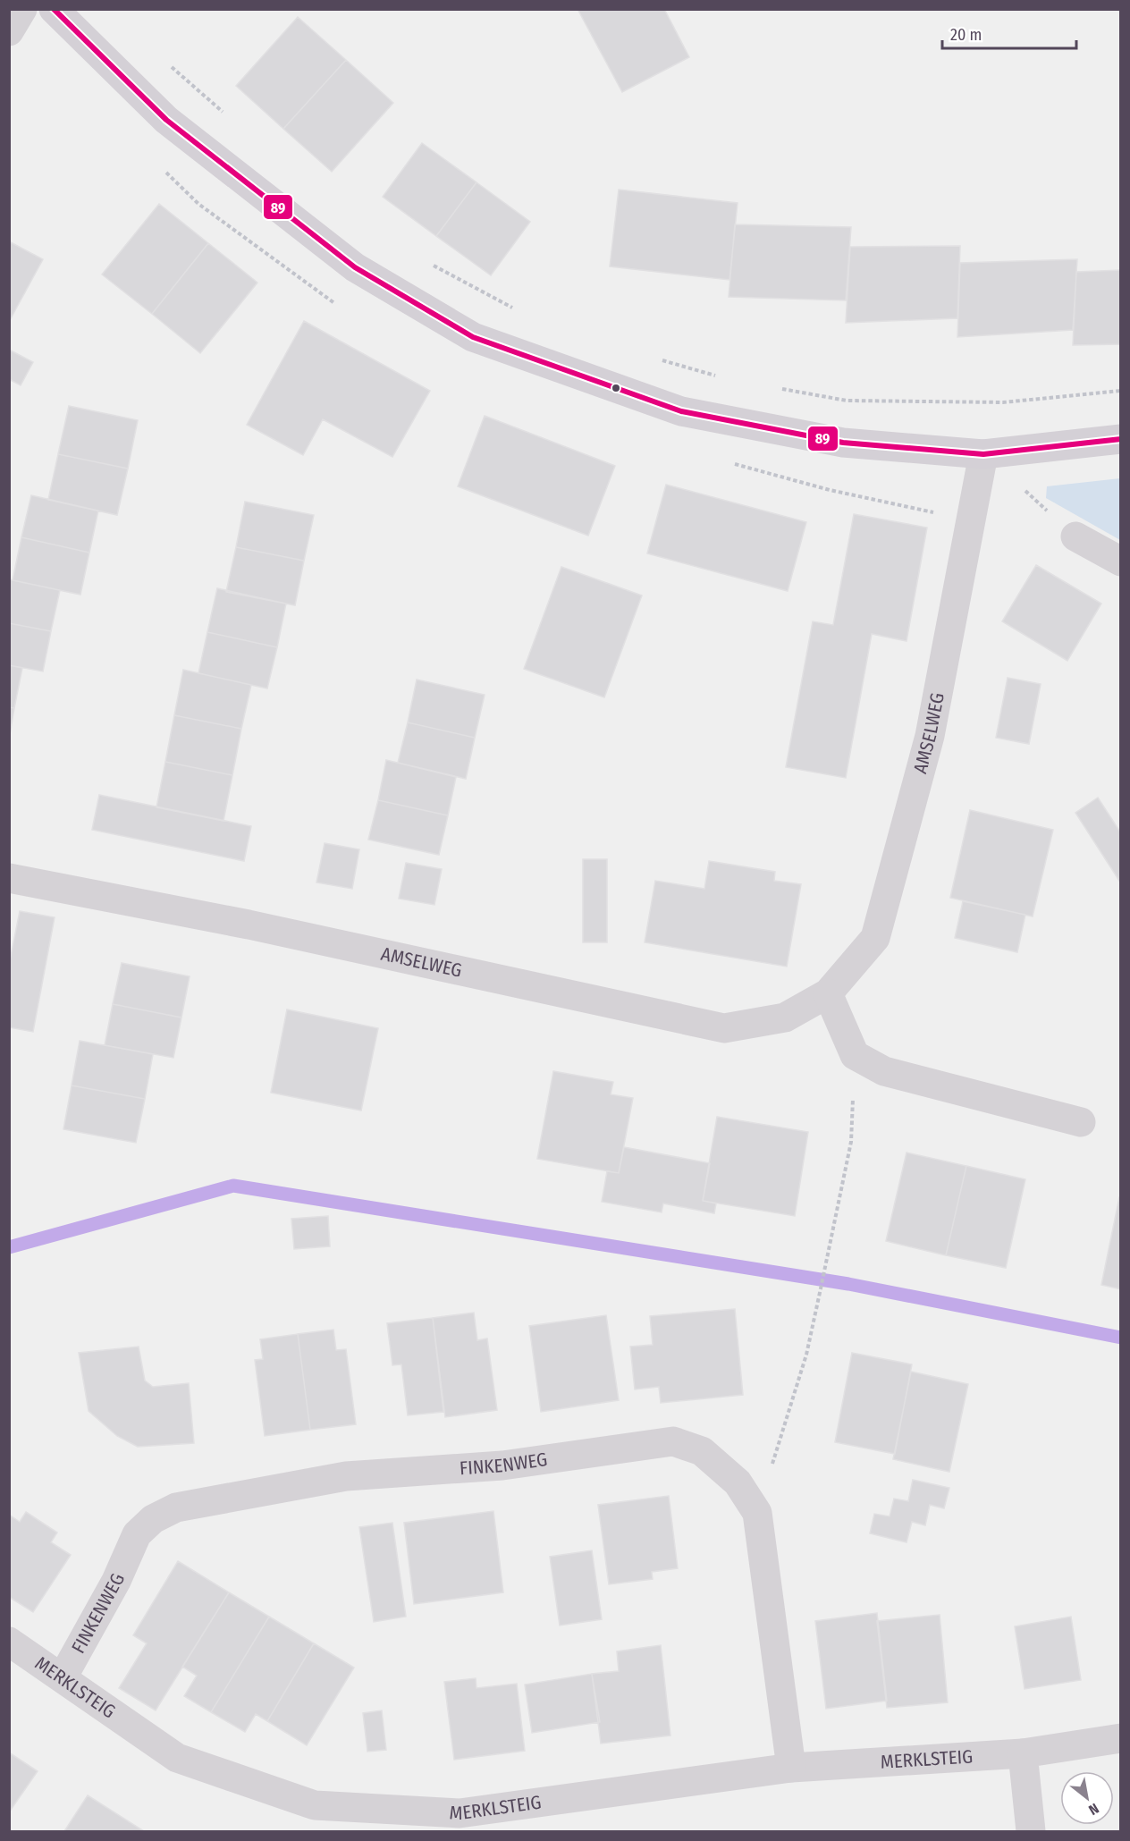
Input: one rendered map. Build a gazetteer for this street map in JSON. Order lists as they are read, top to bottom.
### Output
{
  "streets": {
    "street": ["AMSELWEG", "FINKENWEG", "MERKLSTEIG"]
  },
  "crossings": [
    ["FINKENWEG", "MERKLSTEIG"]
  ],
  "lines": ["transit line 89"],
  "scale_bar": "20 m",
  "north": "bottom right"
}
